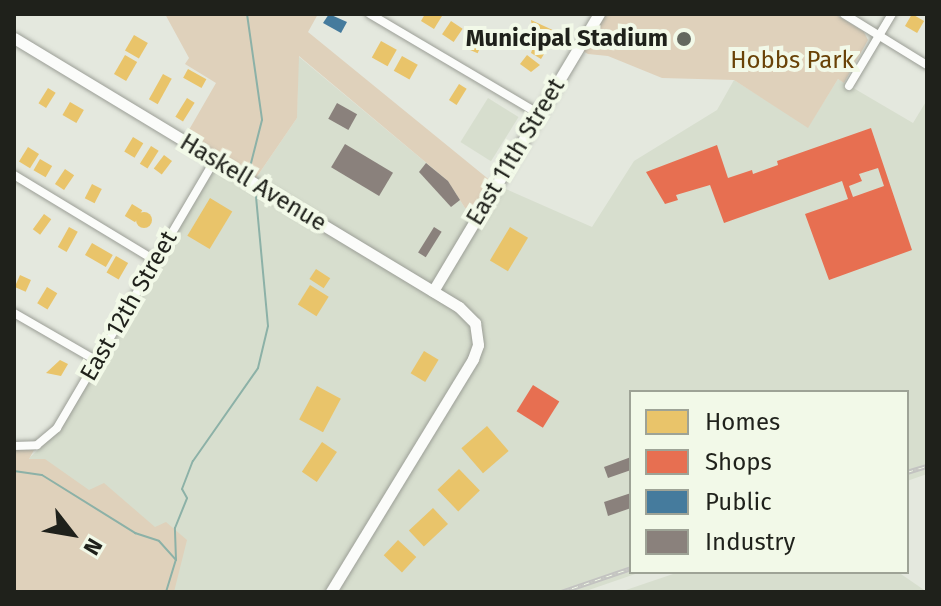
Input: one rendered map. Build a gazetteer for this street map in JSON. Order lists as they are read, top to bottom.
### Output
{
  "streets": {
    "main road": ["East 11th Street", "Haskell Avenue"],
    "street": ["East 12th Street"]
  },
  "crossings": [
    ["East 11th Street", "Haskell Avenue"],
    ["Haskell Avenue", "East 12th Street"]
  ],
  "parks": ["Hobbs Park"],
  "places": ["Municipal Stadium"],
  "legend": [
    "Homes",
    "Shops",
    "Public",
    "Industry"
  ],
  "north": "bottom right"
}
